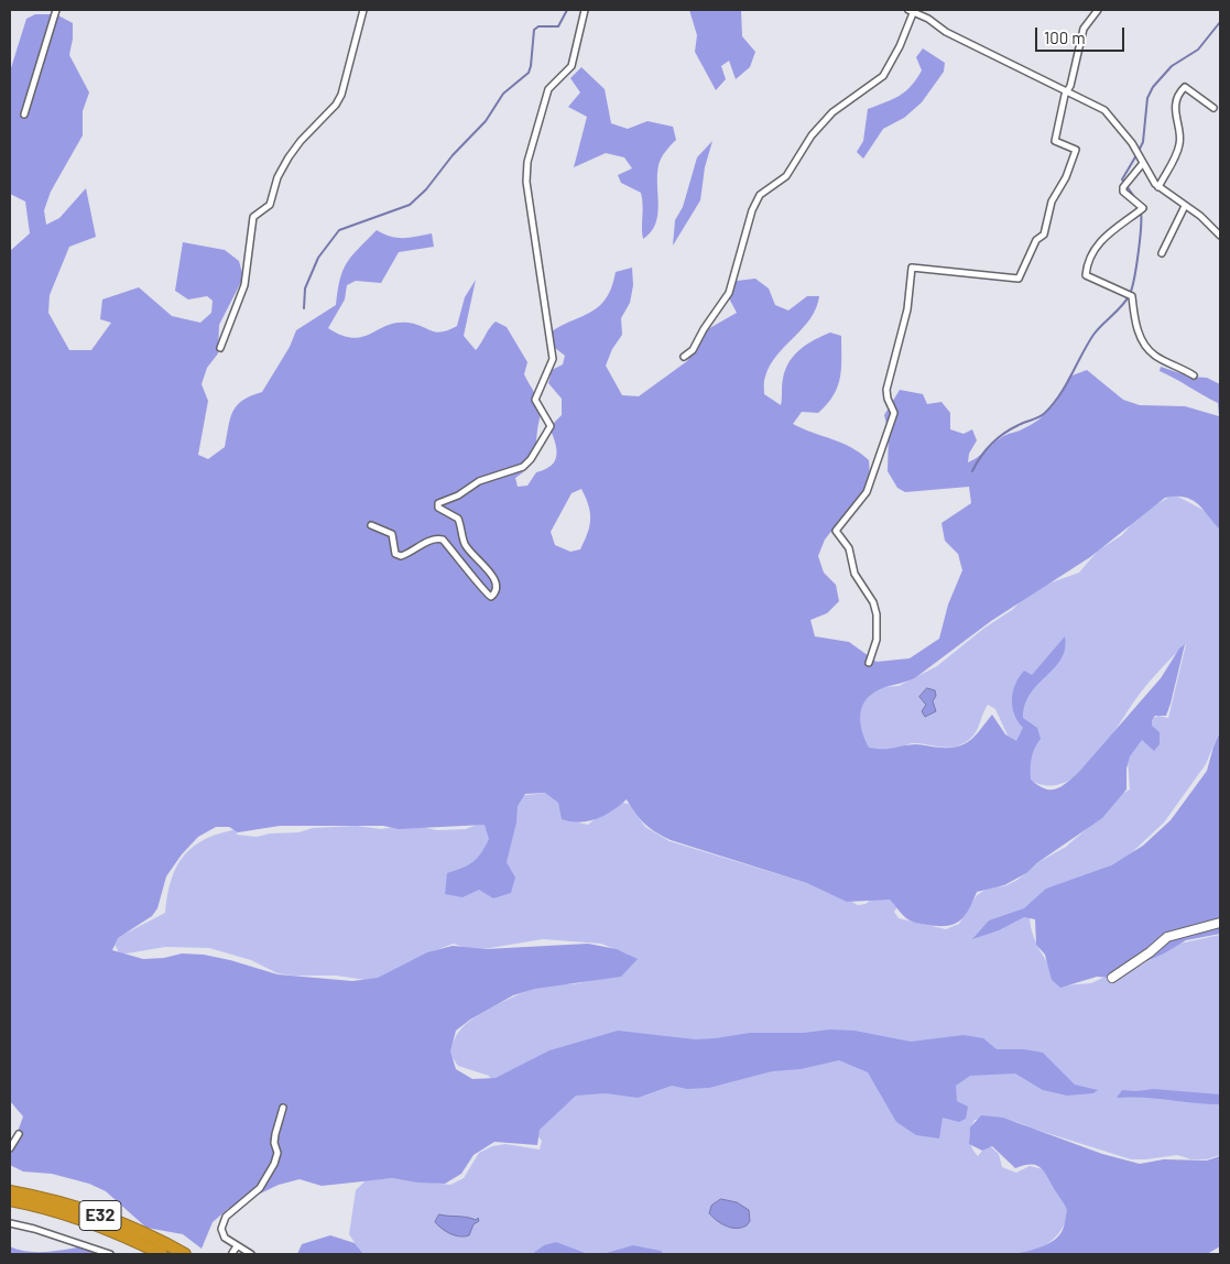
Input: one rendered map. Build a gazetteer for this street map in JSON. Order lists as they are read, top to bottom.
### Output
{
  "streets": {
    "highway": ["E32"]
  },
  "scale_bar": "100 m"
}
